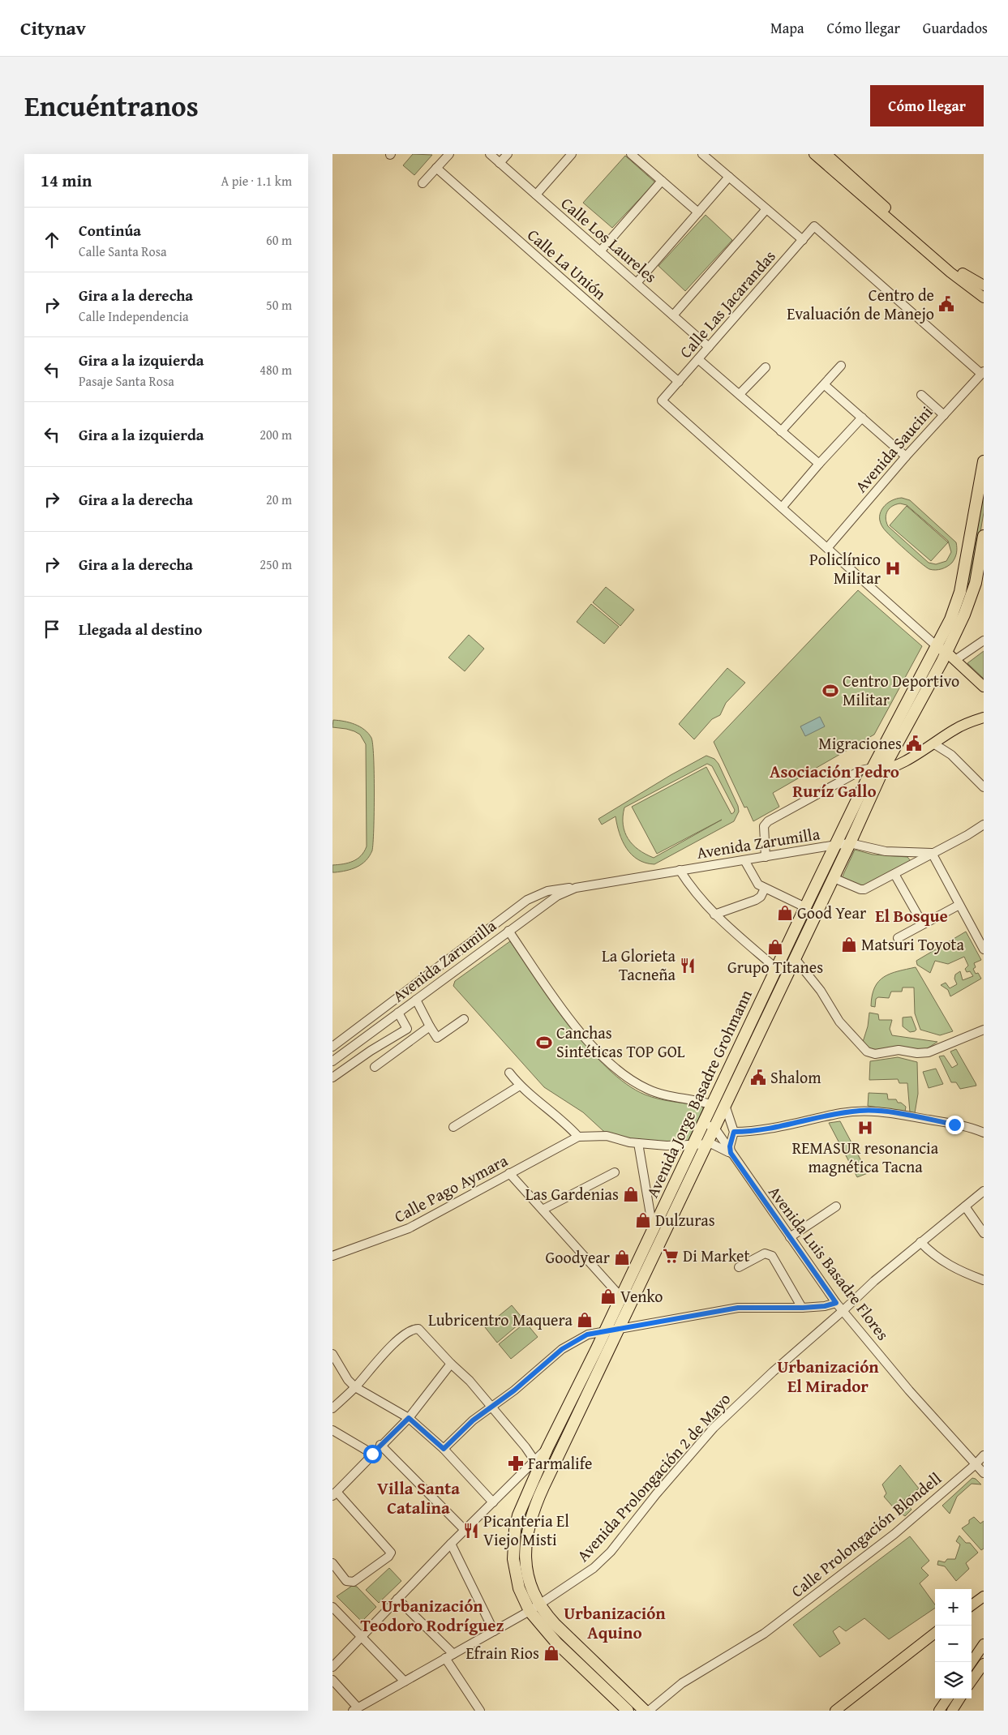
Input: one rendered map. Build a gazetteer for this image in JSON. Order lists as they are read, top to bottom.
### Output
{
  "streets": {
    "highway": ["Avenida Jorge Basadre Grohmann"],
    "street": [
      "Calle Los Laureles",
      "Calle La Unión",
      "Calle Las Jacarandas",
      "Avenida Saucini",
      "Avenida Zarumilla",
      "Calle Pago Aymara",
      "Avenida Luis Basadre Flores",
      "Avenida Prolongación 2 de Mayo",
      "Calle Prolongación Blondell"
    ]
  },
  "crossings": [
    ["Calle Los Laureles", "Calle Las Jacarandas"],
    ["Calle La Unión", "Calle Las Jacarandas"],
    ["Calle Las Jacarandas", "Avenida Saucini"],
    ["Avenida Zarumilla", "Avenida Jorge Basadre Grohmann"],
    ["Avenida Jorge Basadre Grohmann", "Avenida Luis Basadre Flores"],
    ["Avenida Jorge Basadre Grohmann", "Avenida Prolongación 2 de Mayo"],
    ["Avenida Luis Basadre Flores", "Avenida Prolongación 2 de Mayo"],
    ["Avenida Luis Basadre Flores", "Calle Prolongación Blondell"]
  ],
  "districts": [
    "Asociación Pedro Ruríz Gallo",
    "El Bosque",
    "Urbanización El Mirador",
    "Villa Santa Catalina",
    "Urbanización Teodoro Rodríguez",
    "Urbanización Aquino"
  ],
  "places": {
    "public building": ["Centro de Evaluación de Manejo", "Migraciones", "Shalom"],
    "hospital": ["Policlínico Militar", "REMASUR resonancia magnética Tacna"],
    "sports": ["Centro Deportivo Militar", "Canchas Sintéticas TOP GOL"],
    "shop": [
      "Good Year",
      "Matsuri Toyota",
      "Grupo Titanes",
      "Las Gardenias",
      "Dulzuras",
      "Goodyear",
      "Venko",
      "Lubricentro Maquera",
      "Efrain Rios"
    ],
    "restaurant": ["La Glorieta Tacneña", "Picanteria El Viejo Misti"],
    "supermarket": ["Di Market"],
    "pharmacy": ["Farmalife"]
  },
  "page": {
    "header": "Citynav",
    "nav": ["Mapa", "Cómo llegar", "Guardados"],
    "title": "Encuéntranos",
    "buttons": "Cómo llegar",
    "heading": ["14 min", "A pie · 1.1 km"],
    "list": [
      ["Continúa", "Calle Santa Rosa", "60 m"],
      ["Gira a la derecha", "Calle Independencia", "50 m"],
      ["Gira a la izquierda", "Pasaje Santa Rosa", "480 m"],
      ["Gira a la izquierda", "200 m"],
      ["Gira a la derecha", "20 m"],
      ["Gira a la derecha", "250 m"],
      "Llegada al destino"
    ],
    "map_buttons": ["+", "−"]
  }
}
